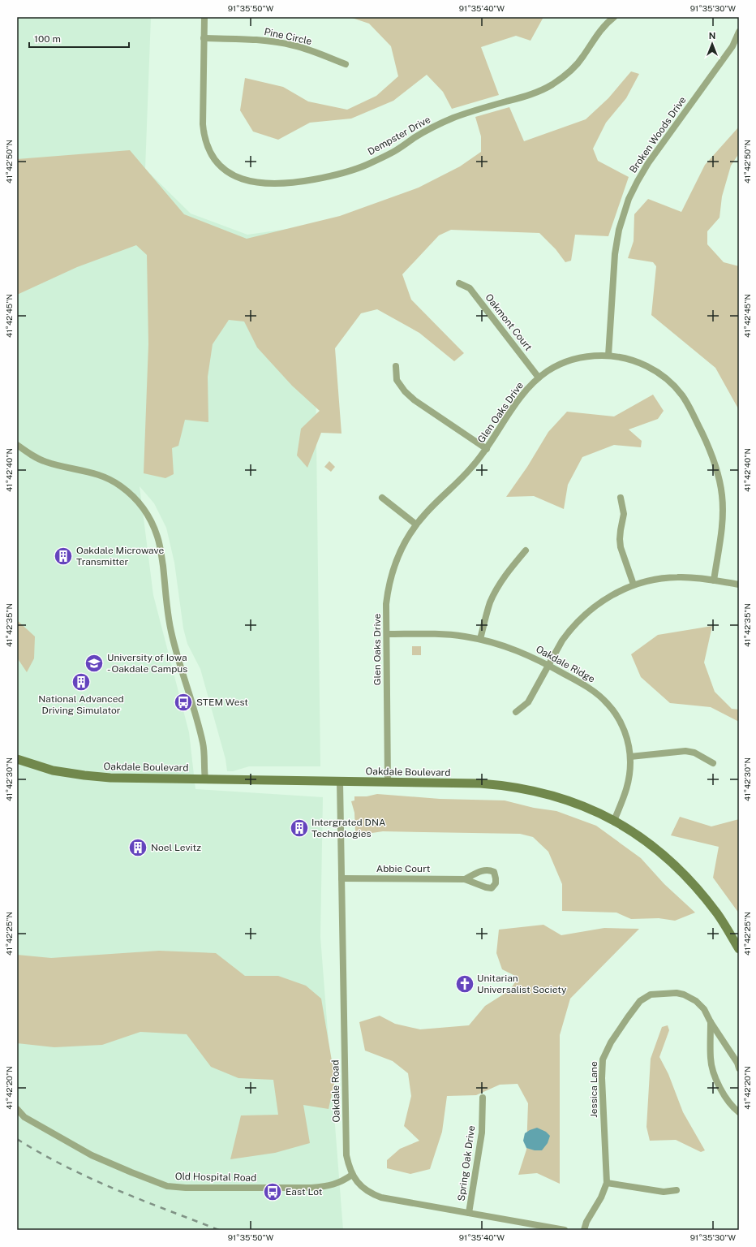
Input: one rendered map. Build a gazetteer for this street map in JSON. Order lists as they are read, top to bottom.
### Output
{
  "streets": {
    "main road": ["Oakdale Boulevard"],
    "street": [
      "Pine Circle",
      "Broken Woods Drive",
      "Dempster Drive",
      "Oakmont Court",
      "Glen Oaks Drive",
      "Oakdale Ridge",
      "Abbie Court",
      "Jessica Lane",
      "Oakdale Road",
      "Spring Oak Drive",
      "Old Hospital Road"
    ]
  },
  "crossings": [
    ["Pine Circle", "Dempster Drive"],
    ["Broken Woods Drive", "Glen Oaks Drive"],
    ["Oakmont Court", "Glen Oaks Drive"],
    ["Glen Oaks Drive", "Oakdale Ridge"],
    ["Glen Oaks Drive", "Oakdale Boulevard"],
    ["Oakdale Ridge", "Oakdale Boulevard"],
    ["Oakdale Boulevard", "Oakdale Road"],
    ["Abbie Court", "Oakdale Road"],
    ["Oakdale Road", "Spring Oak Drive"],
    ["Oakdale Road", "Old Hospital Road"]
  ],
  "places": {
    "building": [
      "Oakdale Microwave Transmitter",
      "National Advanced Driving Simulator",
      "Intergrated DNA Technologies",
      "Noel Levitz"
    ],
    "school or university": ["University of Iowa - Oakdale Campus"],
    "bus stop": ["STEM West", "East Lot"],
    "church": ["Unitarian Universalist Society"]
  },
  "scale_bar": "100 m",
  "north": "top",
  "coordinates": [
    "91°35'50\"W",
    "91°35'40\"W",
    "91°35'30\"W",
    "41°42'50\"N",
    "41°42'45\"N",
    "41°42'40\"N",
    "41°42'35\"N",
    "41°42'30\"N",
    "41°42'25\"N",
    "41°42'20\"N"
  ]
}
